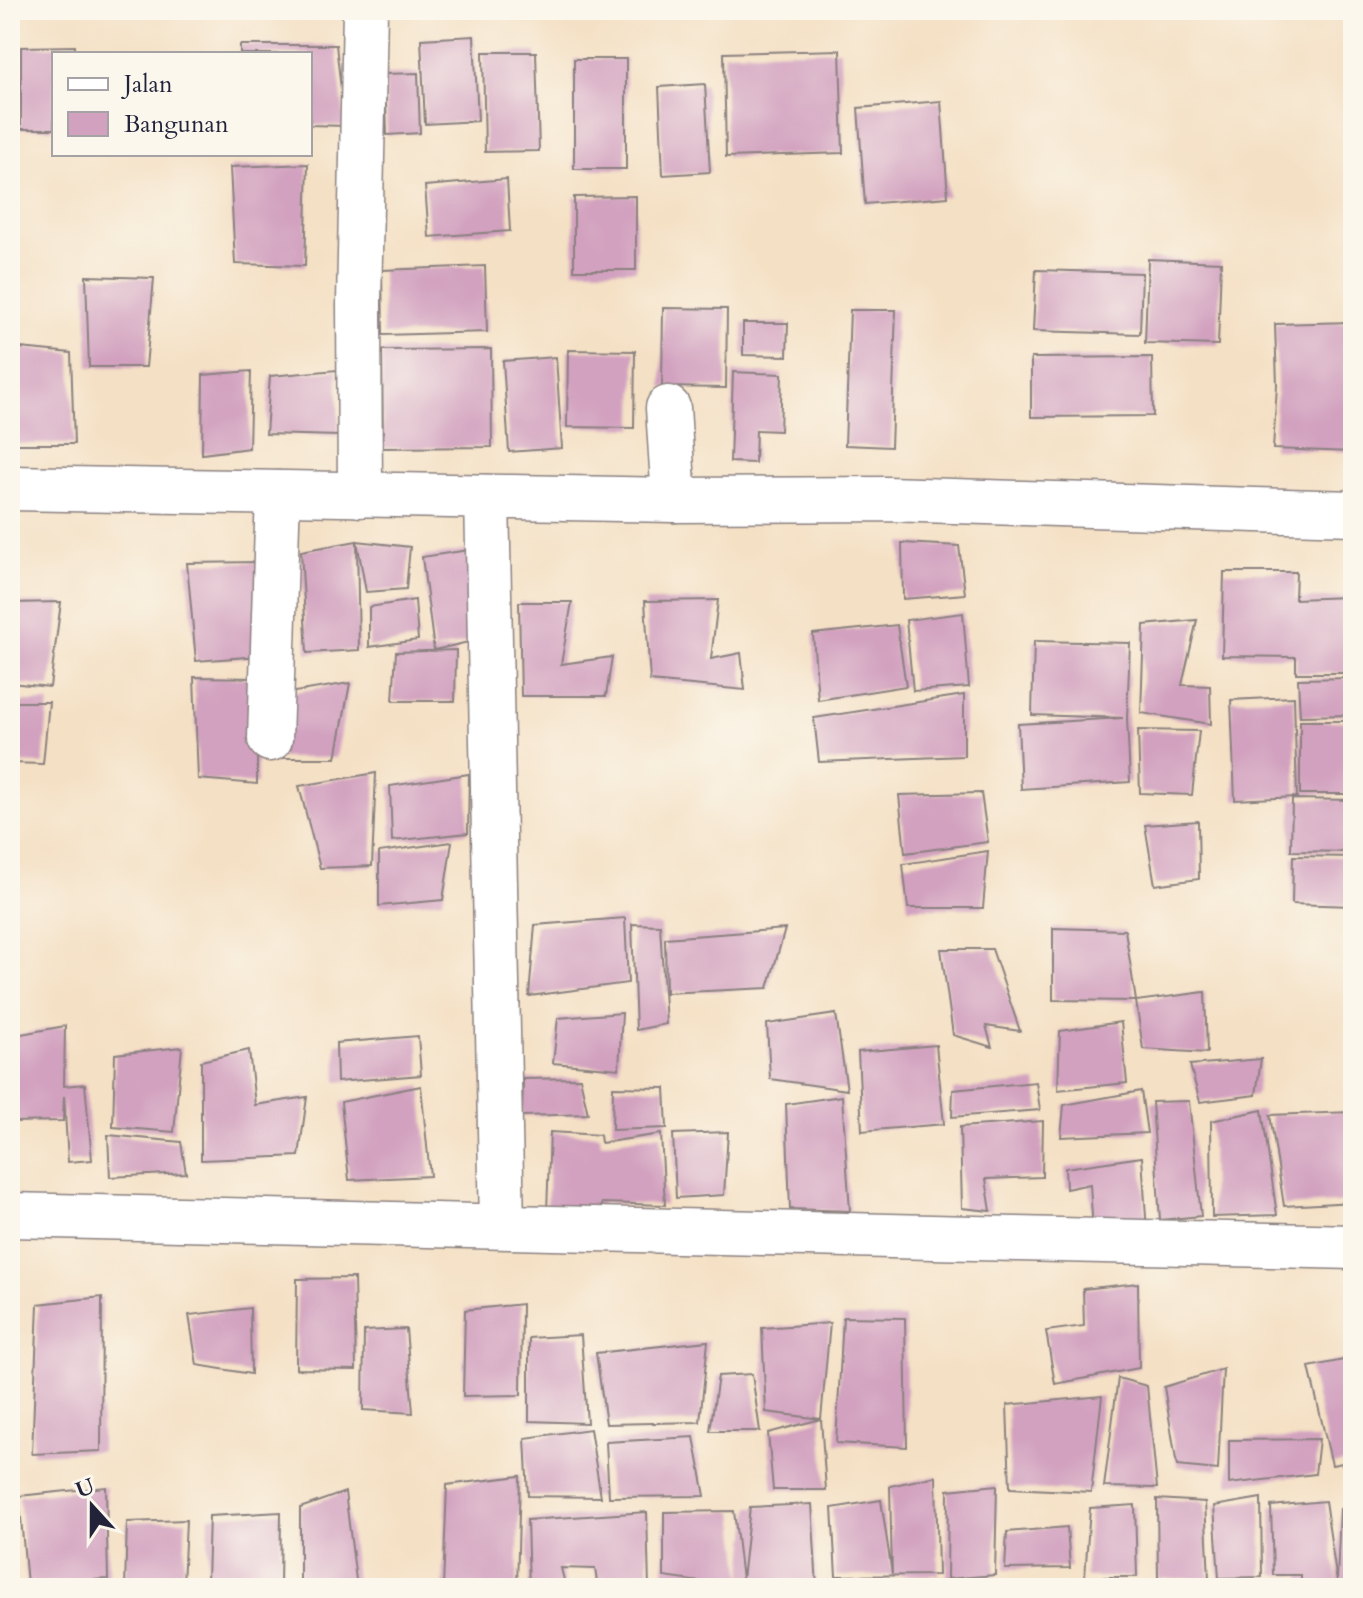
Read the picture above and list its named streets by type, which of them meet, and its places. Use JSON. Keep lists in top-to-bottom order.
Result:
{
  "legend": ["Jalan", "Bangunan"],
  "north": "top"
}
